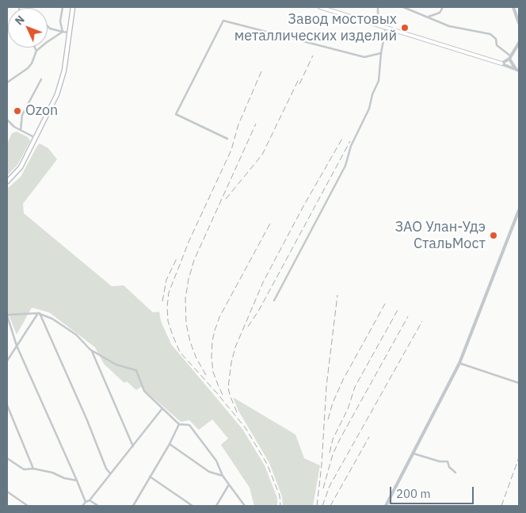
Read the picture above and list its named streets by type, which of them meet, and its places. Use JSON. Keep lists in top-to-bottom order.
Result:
{
  "places": ["Завод мостовых металлических изделий", "Ozon", "ЗАО Улан-Удэ СтальМост"],
  "scale_bar": "200 m",
  "north": "top left"
}
